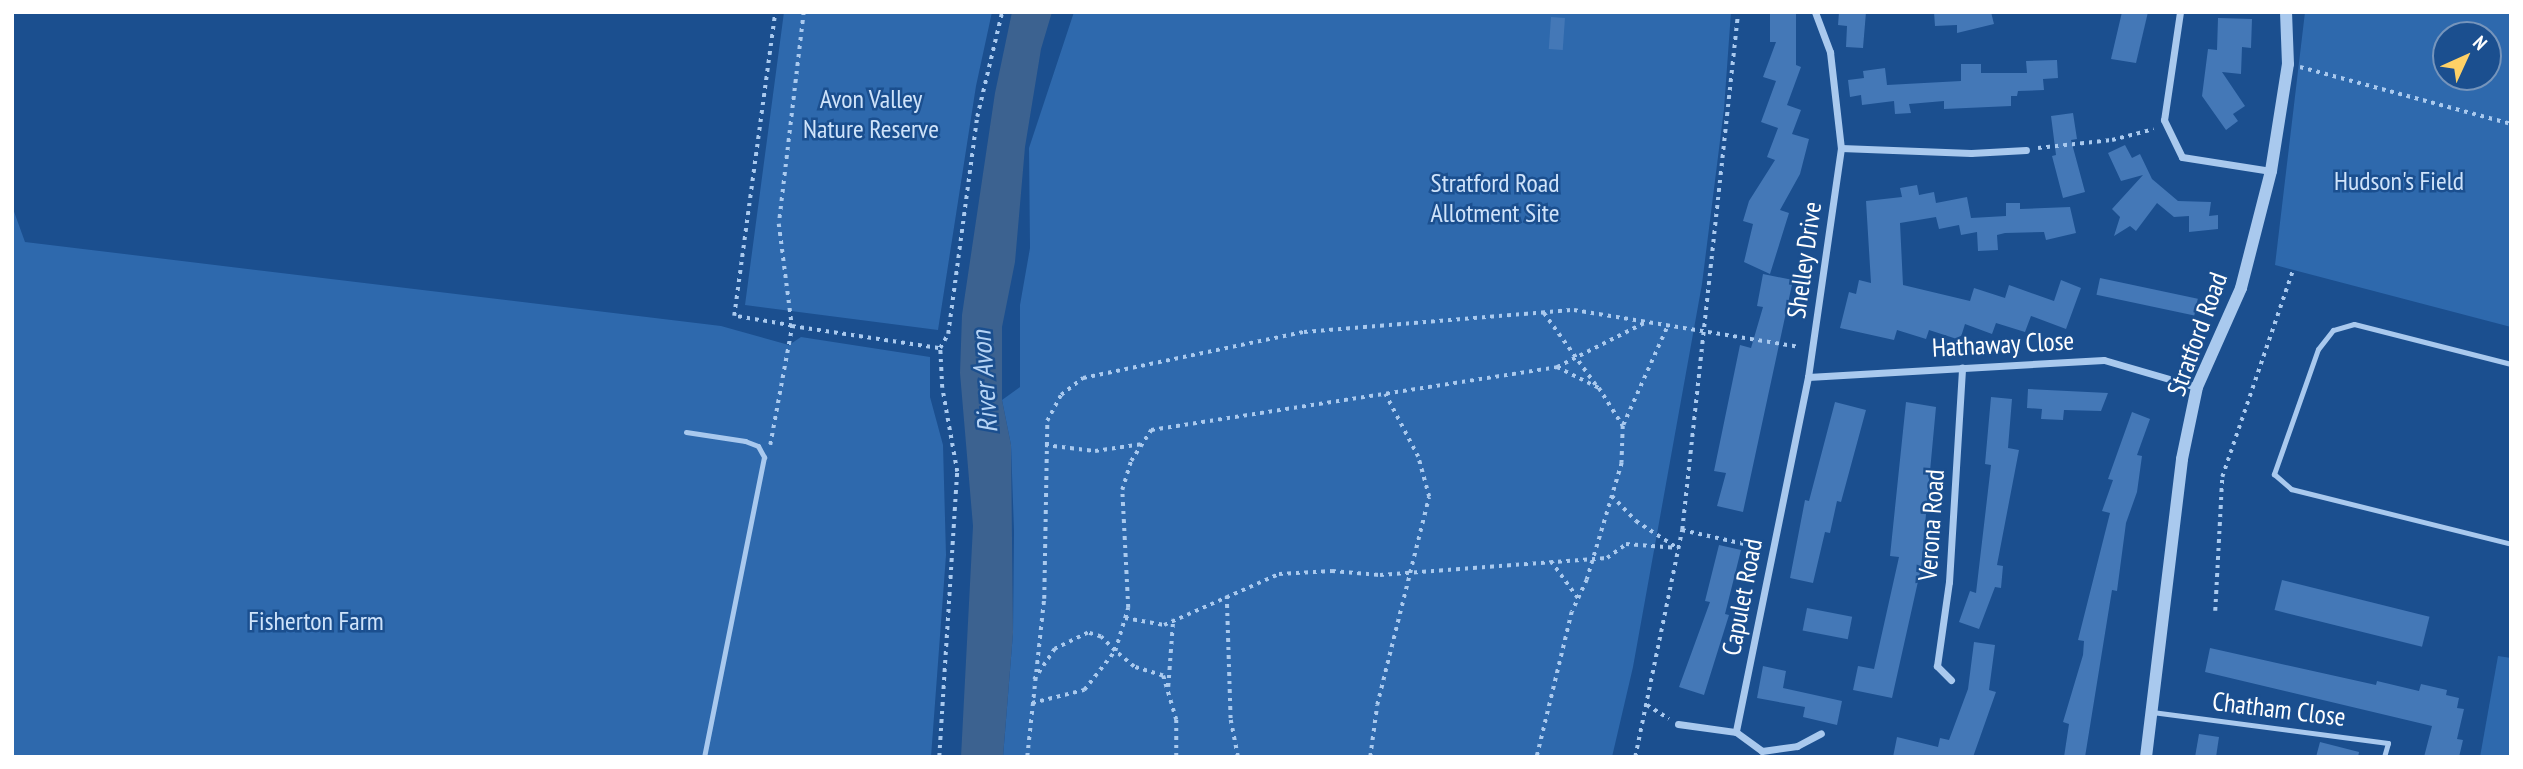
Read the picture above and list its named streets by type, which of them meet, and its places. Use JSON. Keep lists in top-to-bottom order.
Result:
{
  "streets": {
    "street": [
      "Shelley Drive",
      "Stratford Road",
      "Hathaway Close",
      "Verona Road",
      "Capulet Road"
    ],
    "lane": ["Chatham Close"]
  },
  "crossings": [
    ["Shelley Drive", "Hathaway Close"],
    ["Shelley Drive", "Capulet Road"],
    ["Stratford Road", "Hathaway Close"],
    ["Stratford Road", "Chatham Close"],
    ["Hathaway Close", "Verona Road"],
    ["Hathaway Close", "Capulet Road"]
  ],
  "water": ["River Avon"],
  "parks": [
    "Avon Valley Nature Reserve",
    "Hudson's Field",
    "Stratford Road Allotment Site",
    "Fisherton Farm"
  ],
  "north": "top right"
}
